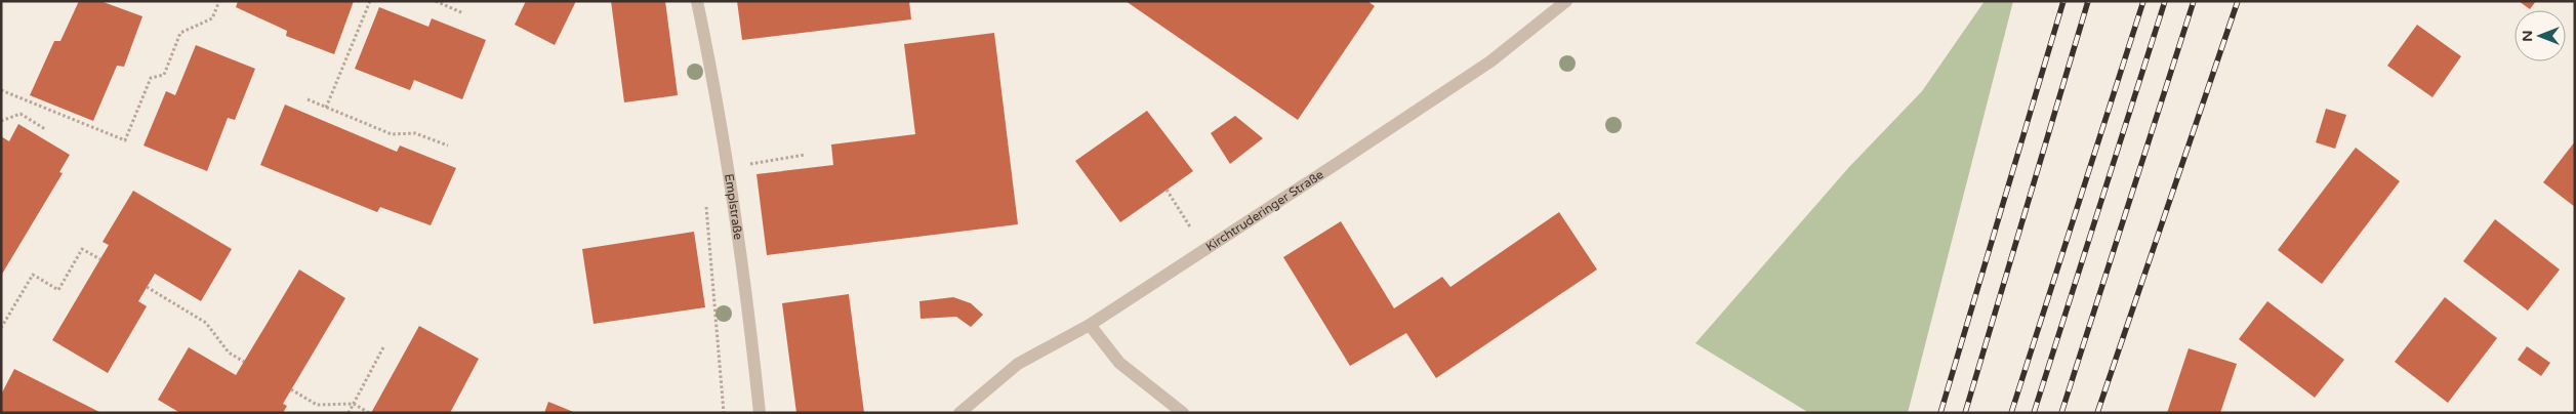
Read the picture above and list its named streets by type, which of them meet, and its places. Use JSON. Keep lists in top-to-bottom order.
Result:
{
  "streets": {
    "street": ["Emplstraße", "Kirchtruderinger Straße"]
  },
  "north": "left"
}
